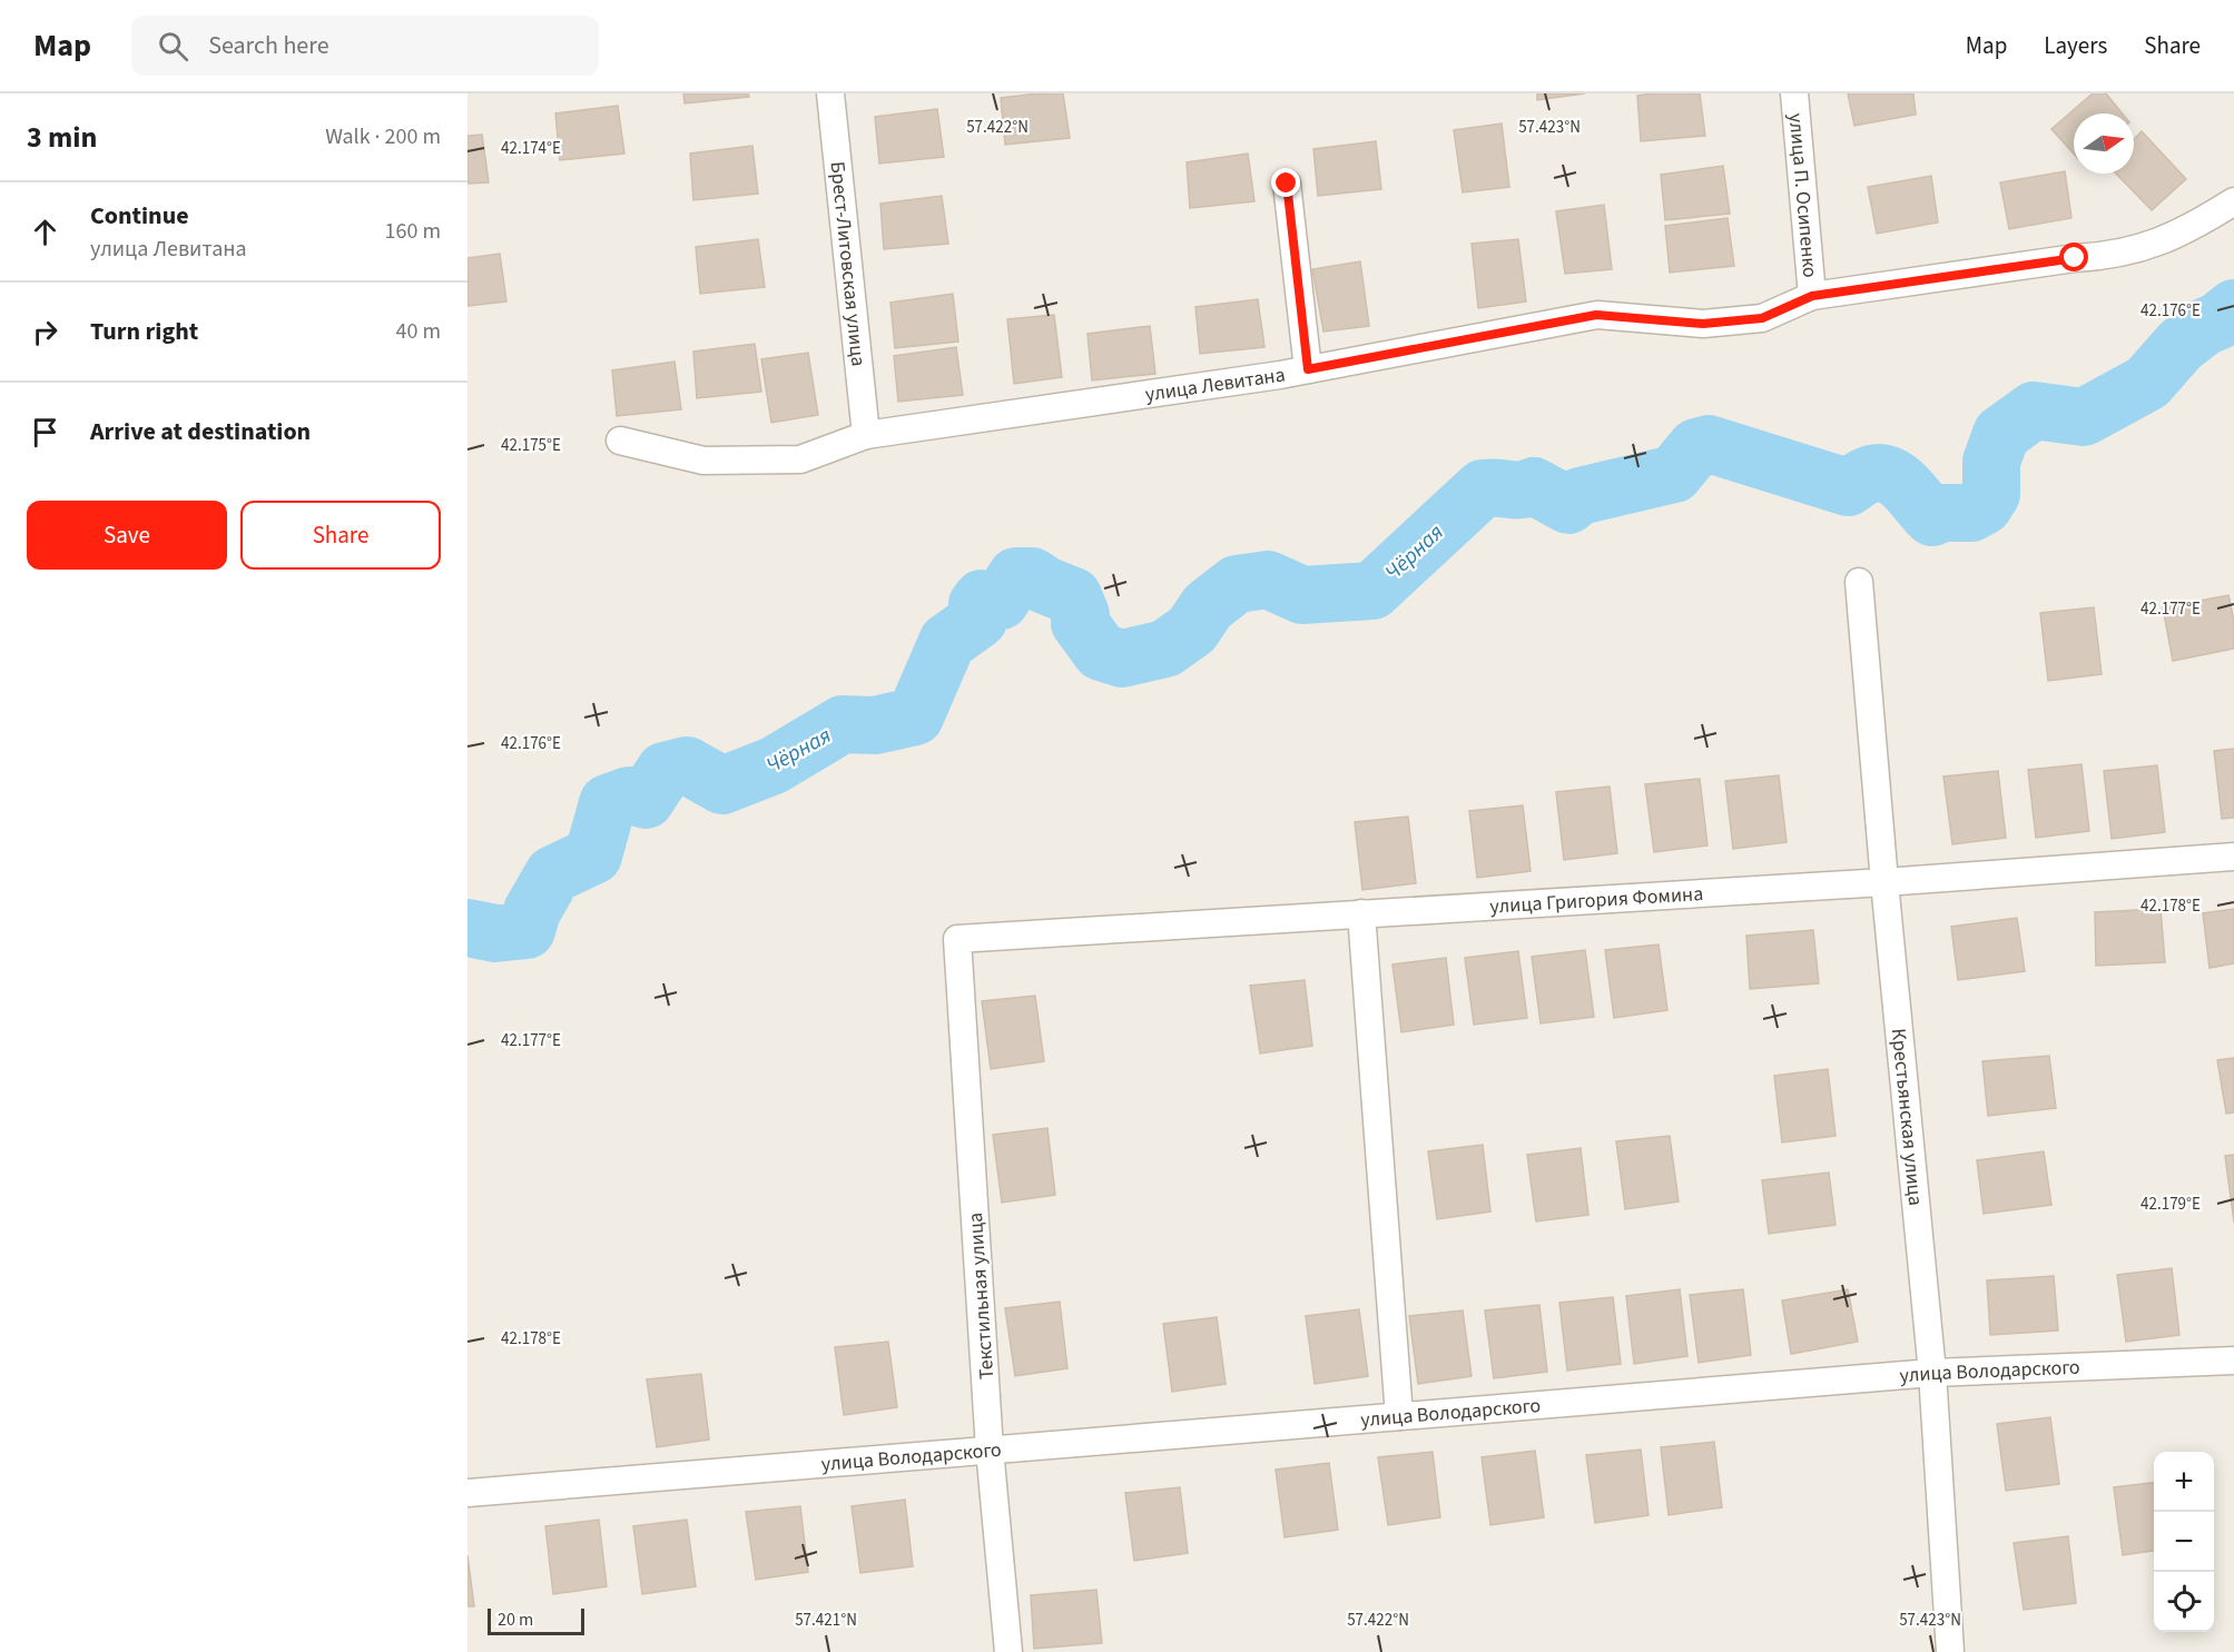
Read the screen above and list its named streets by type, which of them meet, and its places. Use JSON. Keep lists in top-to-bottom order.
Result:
{
  "streets": {
    "street": [
      "улица П. Осипенко",
      "Брест-Литовская улица",
      "улица Левитана",
      "улица Григория Фомина",
      "Крестьянская улица",
      "Текстильная улица",
      "улица Володарского"
    ]
  },
  "crossings": [
    ["улица П. Осипенко", "улица Левитана"],
    ["Брест-Литовская улица", "улица Левитана"],
    ["улица Григория Фомина", "Крестьянская улица"],
    ["улица Григория Фомина", "Текстильная улица"],
    ["Крестьянская улица", "улица Володарского"],
    ["Текстильная улица", "улица Володарского"]
  ],
  "water": ["Чёрная"],
  "scale_bar": "20 m",
  "north": "right",
  "page": {
    "header": "Map",
    "search": "Search here",
    "nav": ["Map", "Layers", "Share"],
    "heading": ["3 min", "Walk · 200 m"],
    "list": [
      ["Continue", "улица Левитана", "160 m"],
      ["Turn right", "40 m"],
      "Arrive at destination"
    ],
    "buttons": ["Save", "Share"],
    "map_buttons": ["+", "−"],
    "scale": "20 m"
  },
  "coordinates": [
    "57.422°N",
    "57.423°N",
    "42.174°E",
    "42.176°E",
    "42.175°E",
    "42.177°E",
    "42.178°E",
    "42.179°E",
    "57.421°N"
  ]
}
